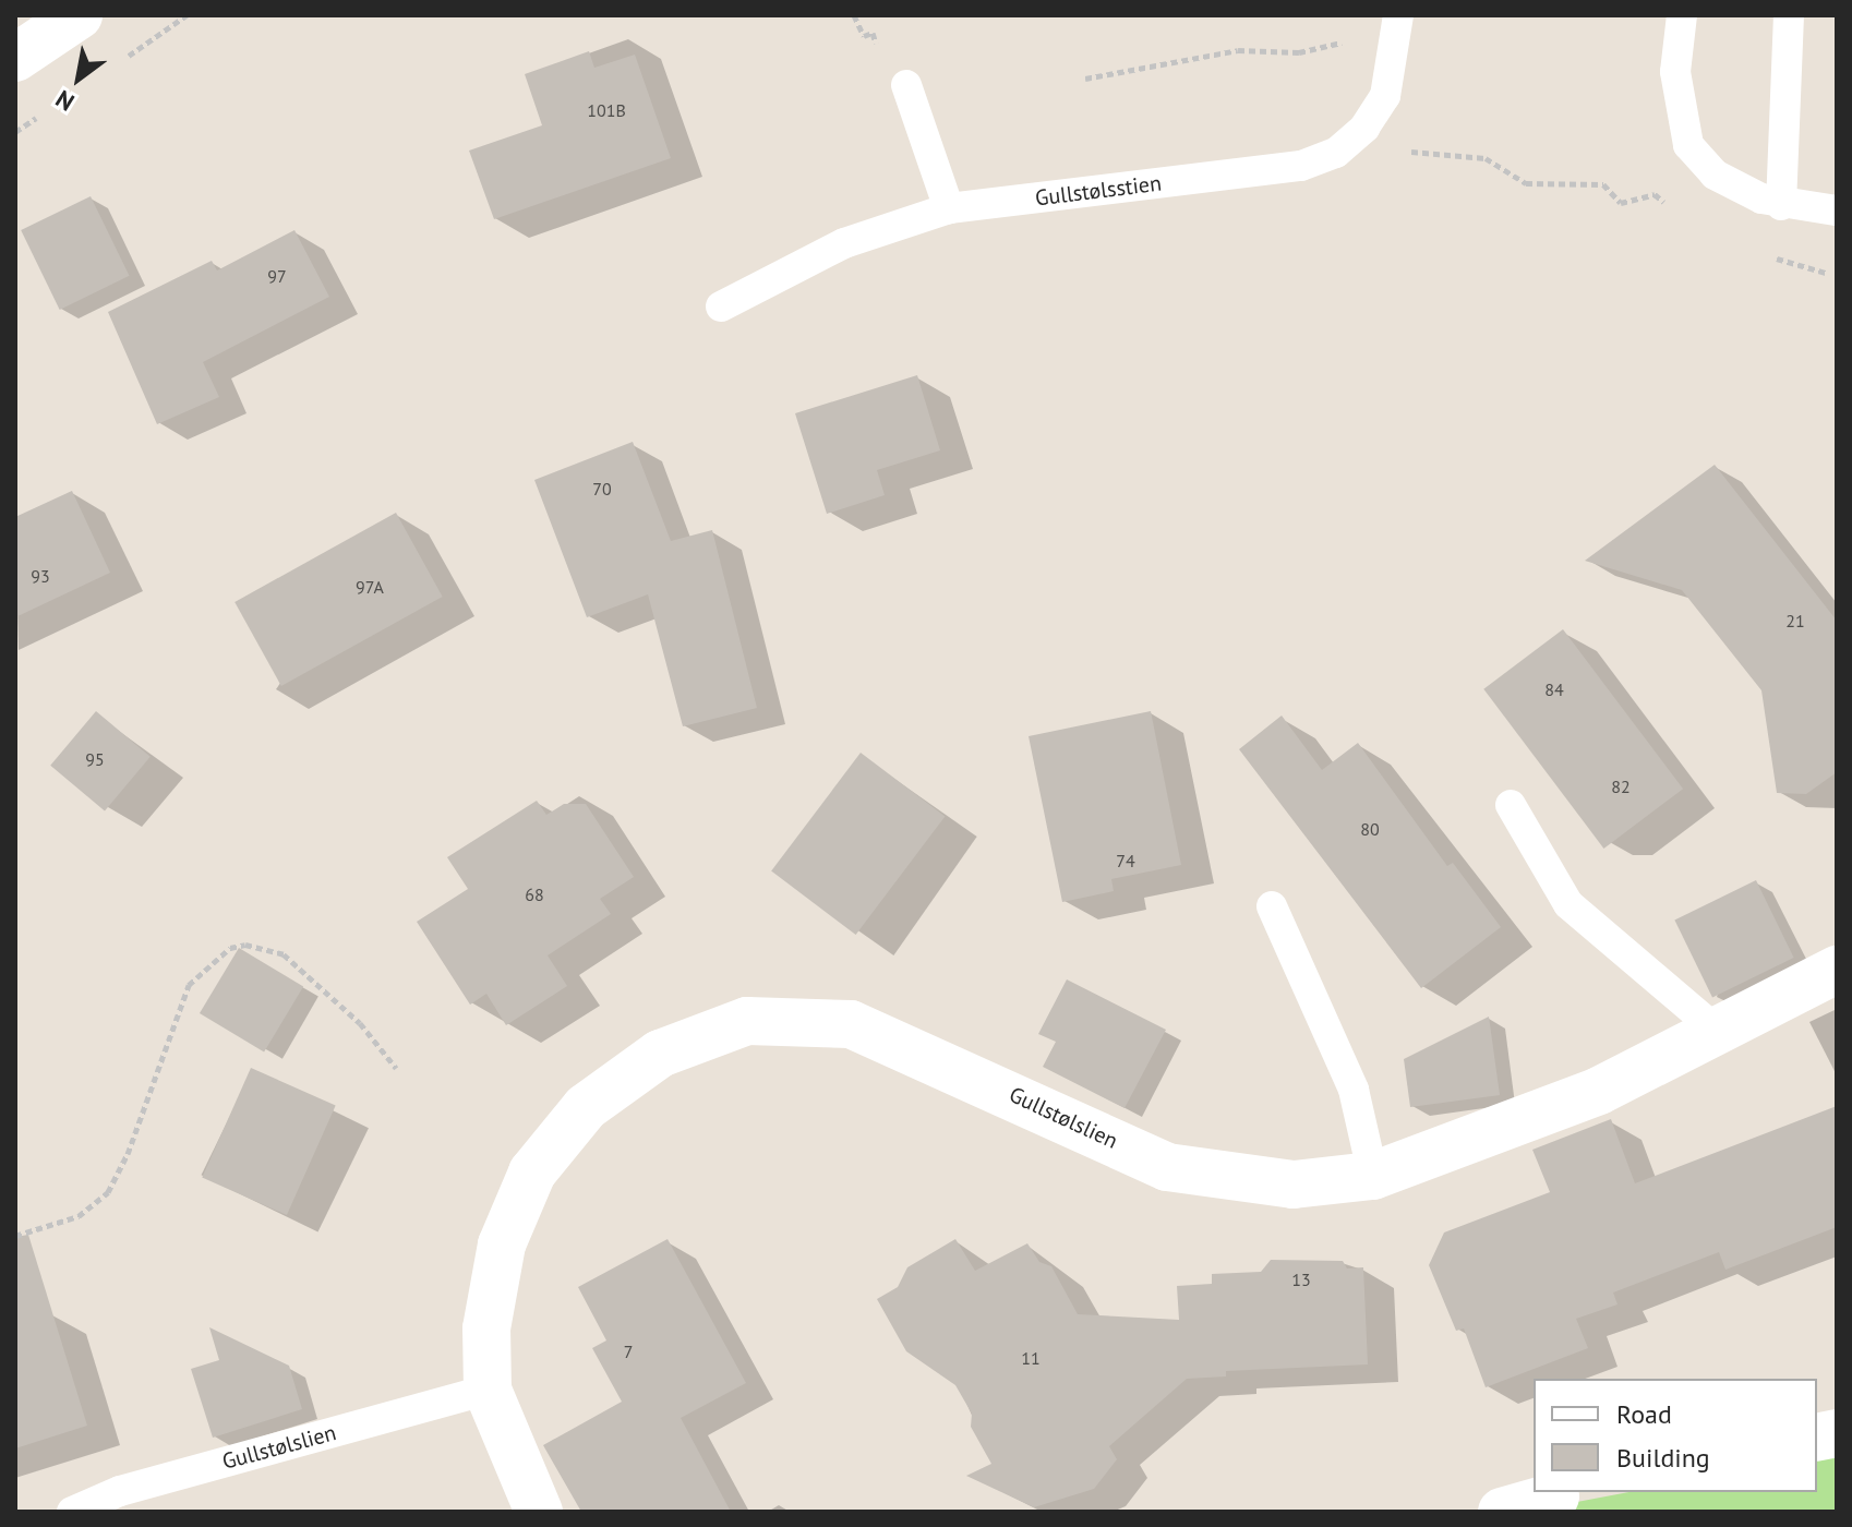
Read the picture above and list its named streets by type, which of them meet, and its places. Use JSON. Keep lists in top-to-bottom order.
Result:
{
  "streets": {
    "street": ["Gullstølslien"],
    "lane": ["Gullstølsstien"]
  },
  "house_numbers": [
    "101B",
    "97",
    "70",
    "93",
    "97A",
    "21",
    "84",
    "95",
    "82",
    "80",
    "74",
    "68",
    "13",
    "7",
    "11"
  ],
  "legend": ["Road", "Building"],
  "north": "bottom left"
}
